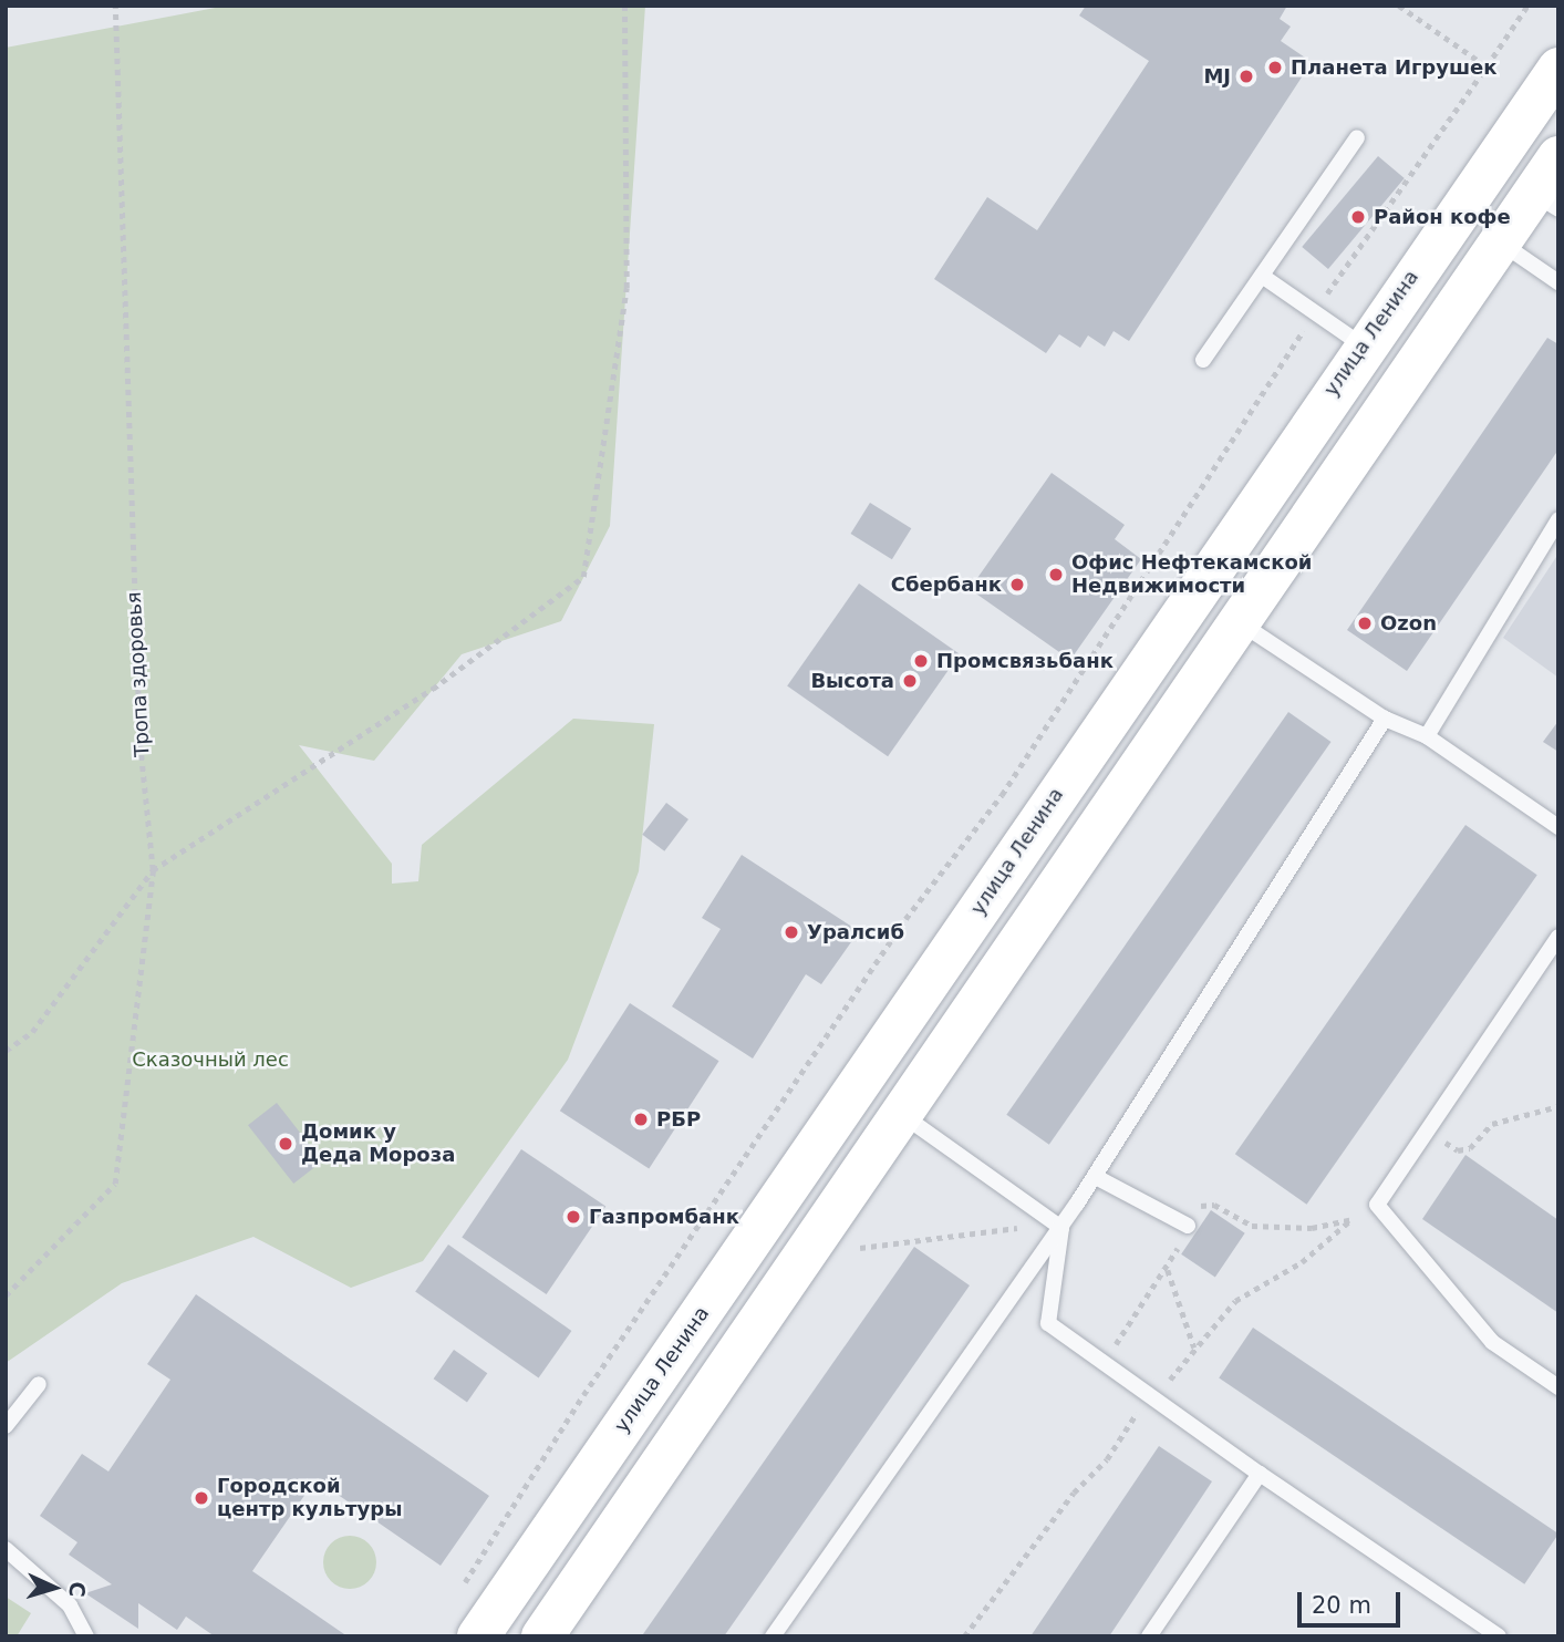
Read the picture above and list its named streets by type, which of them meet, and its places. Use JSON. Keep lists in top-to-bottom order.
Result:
{
  "streets": {
    "main road": ["улица Ленина"],
    "path": ["Тропа здоровья"]
  },
  "parks": ["Сказочный лес"],
  "places": [
    "Планета Игрушек",
    "MJ",
    "Район кофе",
    "Офис Нефтекамской Недвижимости",
    "Сбербанк",
    "Ozon",
    "Промсвязьбанк",
    "Высота",
    "Уралсиб",
    "РБР",
    "Домик у Деда Мороза",
    "Газпромбанк",
    "Городской центр культуры"
  ],
  "scale_bar": "20 m",
  "north": "right"
}
